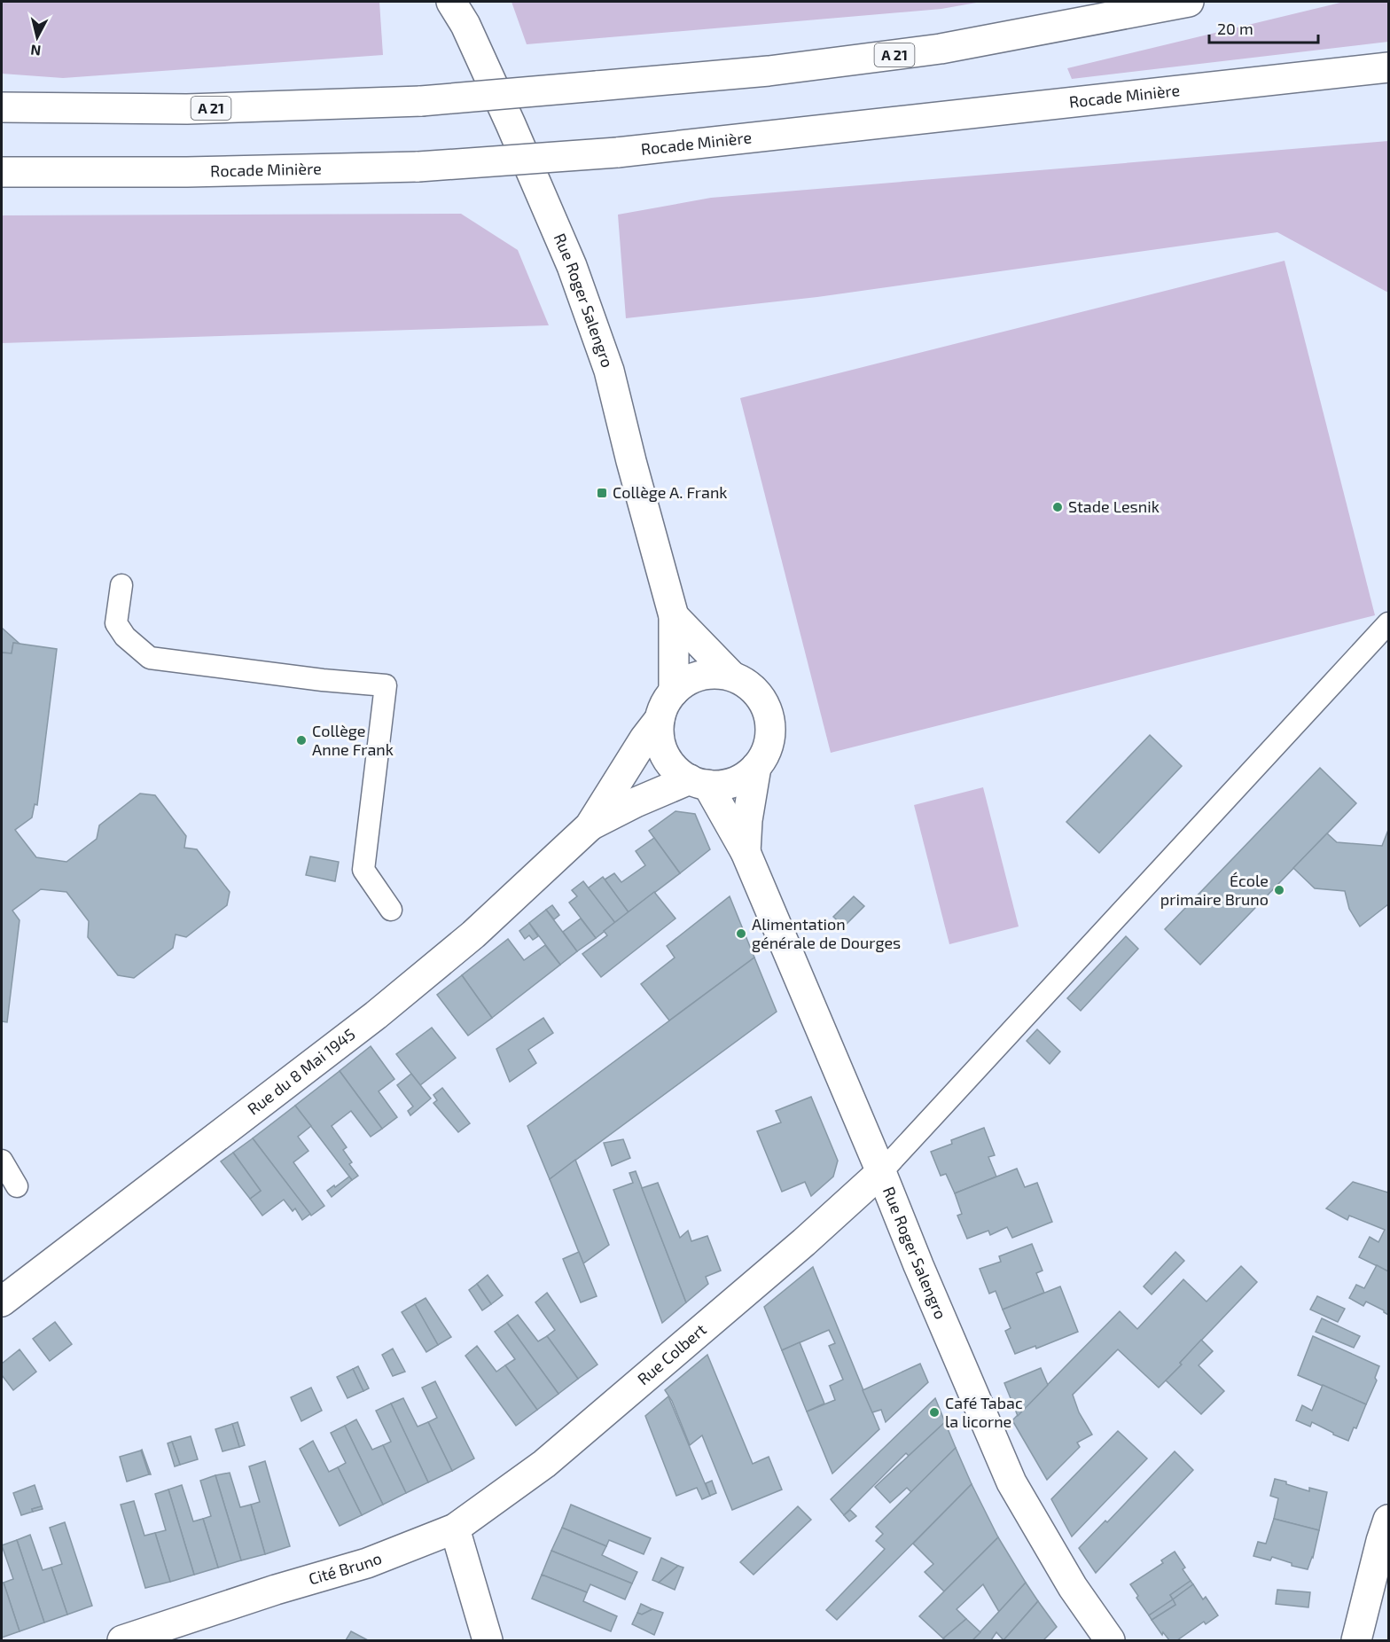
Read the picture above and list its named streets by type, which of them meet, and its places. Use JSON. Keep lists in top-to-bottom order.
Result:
{
  "streets": {
    "main road": [
      "A 21",
      "Rocade Minière",
      "Rue Roger Salengro",
      "Rue du 8 Mai 1945",
      "Rue Colbert",
      "Cité Bruno"
    ]
  },
  "crossings": [
    ["Rue Roger Salengro", "Rue du 8 Mai 1945"],
    ["Rue Roger Salengro", "Rue Colbert"],
    ["Rue Colbert", "Cité Bruno"]
  ],
  "places": {
    "transit": ["Collège A. Frank"],
    "other": [
      "Stade Lesnik",
      "Collège Anne Frank",
      "École primaire Bruno",
      "Alimentation générale de Dourges",
      "Café Tabac la licorne"
    ]
  },
  "scale_bar": "20 m",
  "north": "bottom"
}
